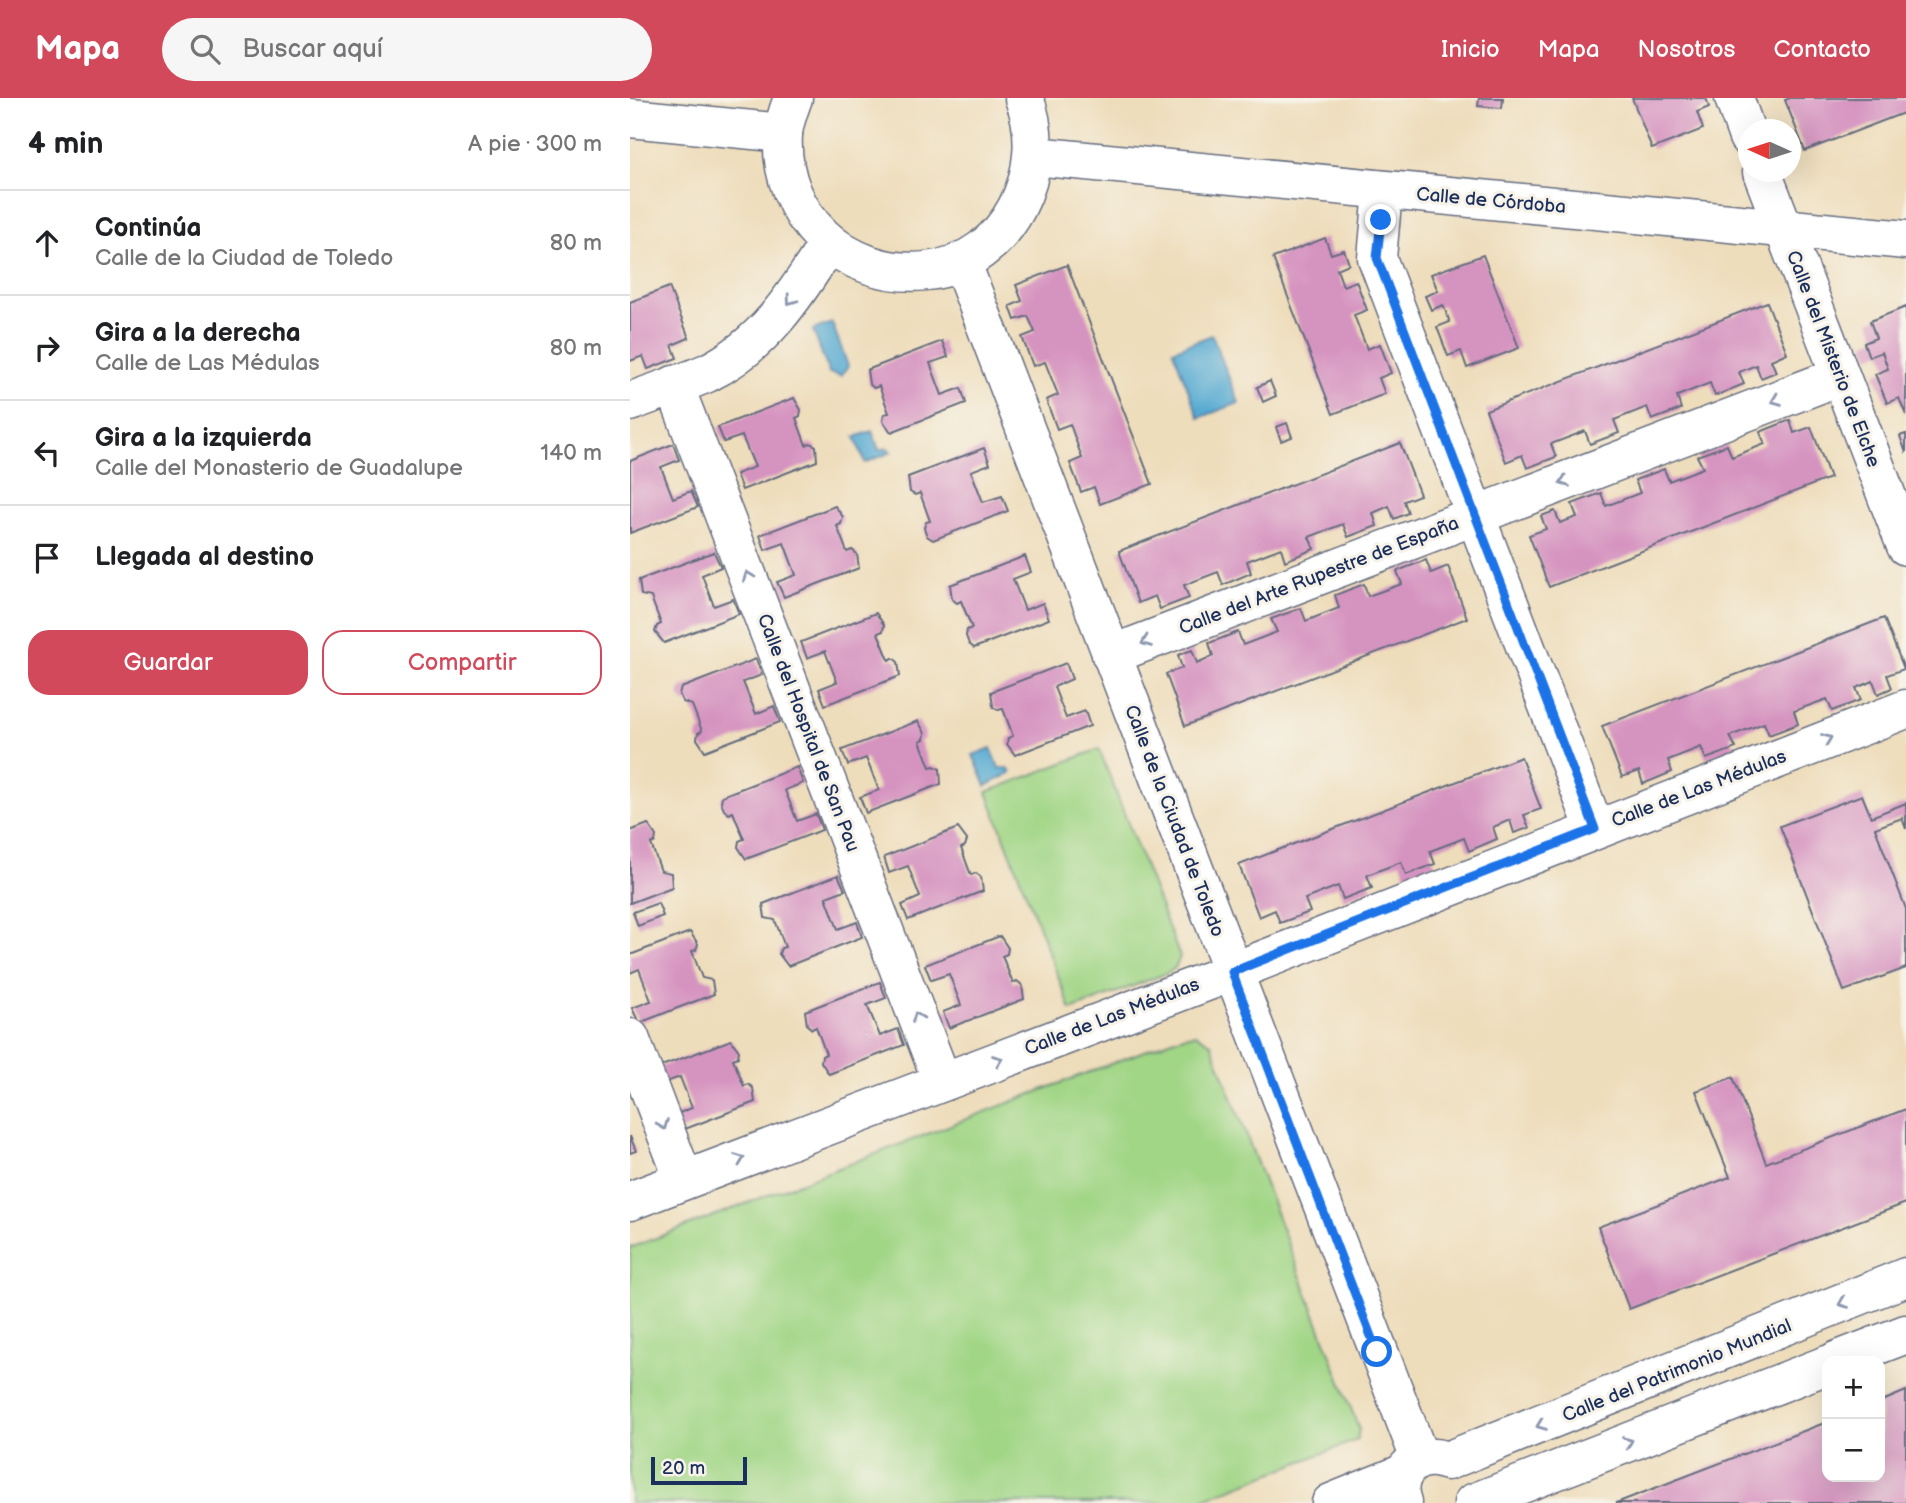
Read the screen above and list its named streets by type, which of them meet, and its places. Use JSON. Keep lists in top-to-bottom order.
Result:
{
  "streets": {
    "street": [
      "Calle de Córdoba",
      "Calle del Misterio de Elche",
      "Calle del Arte Rupestre de España",
      "Calle del Hospital de San Pau",
      "Calle de Las Médulas",
      "Calle de la Ciudad de Toledo",
      "Calle del Patrimonio Mundial"
    ]
  },
  "crossings": [
    ["Calle de Córdoba", "Calle del Misterio de Elche"],
    ["Calle del Misterio de Elche", "Calle del Arte Rupestre de España"],
    ["Calle del Arte Rupestre de España", "Calle de la Ciudad de Toledo"],
    ["Calle del Hospital de San Pau", "Calle de Las Médulas"],
    ["Calle de Las Médulas", "Calle de la Ciudad de Toledo"],
    ["Calle de la Ciudad de Toledo", "Calle del Patrimonio Mundial"]
  ],
  "one_way": ["Calle del Arte Rupestre de España", "Calle del Hospital de San Pau", "Calle de Las Médulas"],
  "scale_bar": "20 m",
  "north": "left",
  "page": {
    "header": "Mapa",
    "search": "Buscar aquí",
    "nav": [
      "Inicio",
      "Mapa",
      "Nosotros",
      "Contacto"
    ],
    "heading": ["4 min", "A pie · 300 m"],
    "list": [
      ["Continúa", "Calle de la Ciudad de Toledo", "80 m"],
      ["Gira a la derecha", "Calle de Las Médulas", "80 m"],
      ["Gira a la izquierda", "Calle del Monasterio de Guadalupe", "140 m"],
      "Llegada al destino"
    ],
    "buttons": ["Guardar", "Compartir"],
    "map_buttons": ["+", "−"],
    "scale": "20 m"
  }
}
